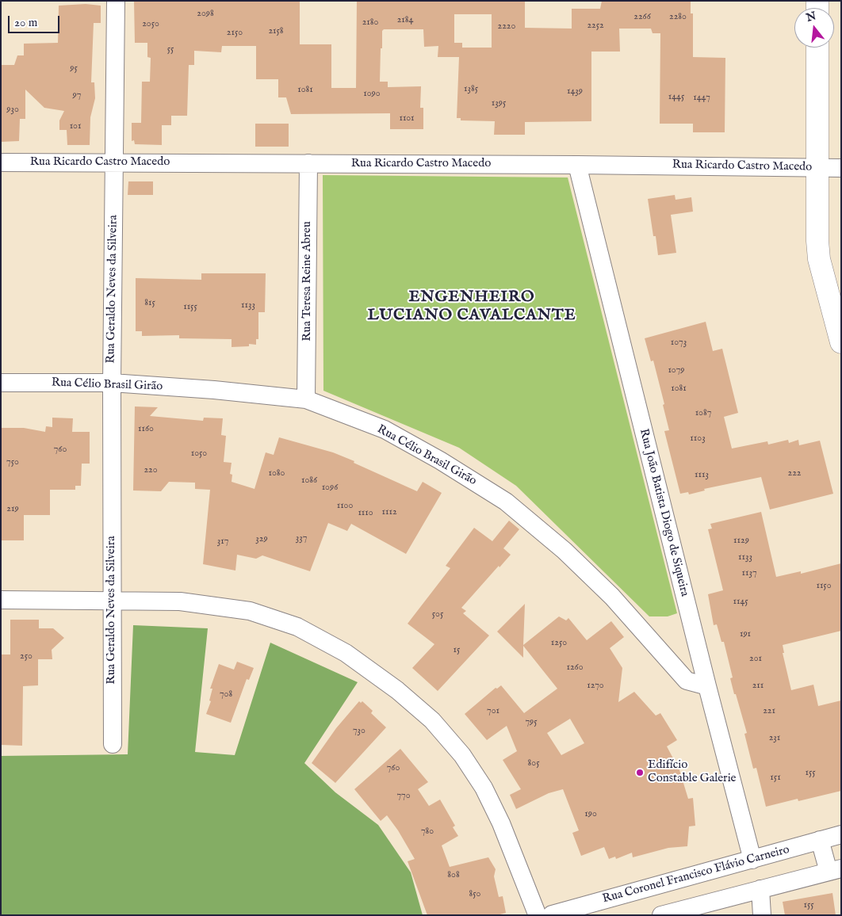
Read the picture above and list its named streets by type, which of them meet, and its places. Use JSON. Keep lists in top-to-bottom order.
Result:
{
  "streets": {
    "street": [
      "Rua Ricardo Castro Macedo",
      "Rua Teresa Reine Abreu",
      "Rua Geraldo Neves da Silveira",
      "Rua Célio Brasil Girão",
      "Rua João Batista Diogo de Siqueira",
      "Rua Coronel Francisco Flávio Carneiro"
    ]
  },
  "crossings": [
    ["Rua Ricardo Castro Macedo", "Rua Teresa Reine Abreu"],
    ["Rua Ricardo Castro Macedo", "Rua Geraldo Neves da Silveira"],
    ["Rua Ricardo Castro Macedo", "Rua João Batista Diogo de Siqueira"],
    ["Rua Teresa Reine Abreu", "Rua Célio Brasil Girão"],
    ["Rua Geraldo Neves da Silveira", "Rua Célio Brasil Girão"],
    ["Rua Célio Brasil Girão", "Rua João Batista Diogo de Siqueira"],
    ["Rua João Batista Diogo de Siqueira", "Rua Coronel Francisco Flávio Carneiro"]
  ],
  "districts": ["ENGENHEIRO LUCIANO CAVALCANTE"],
  "places": ["Edifício Constable Galerie"],
  "house_numbers": [
    "2098",
    "2266",
    "2280",
    "2184",
    "2180",
    "2050",
    "2252",
    "2220",
    "2158",
    "2150",
    "55",
    "95",
    "1385",
    "1081",
    "1439",
    "1090",
    "97",
    "1445",
    "1447",
    "1395",
    "930",
    "1101",
    "101",
    "815",
    "1133",
    "1155",
    "1073",
    "1079",
    "1081",
    "1087",
    "1160",
    "1103",
    "760",
    "1050",
    "750",
    "220",
    "1080",
    "222",
    "1113",
    "1086",
    "1096",
    "1100",
    "219",
    "1112",
    "1110",
    "337",
    "329",
    "1129",
    "317",
    "1133",
    "1137",
    "1150",
    "1145",
    "505",
    "191",
    "1250",
    "15",
    "250",
    "201",
    "1260",
    "1270",
    "211",
    "708",
    "701",
    "221",
    "795",
    "730",
    "231",
    "805",
    "760",
    "155",
    "151",
    "770",
    "190",
    "780",
    "808",
    "850",
    "155"
  ],
  "scale_bar": "20 m",
  "north": "top"
}
